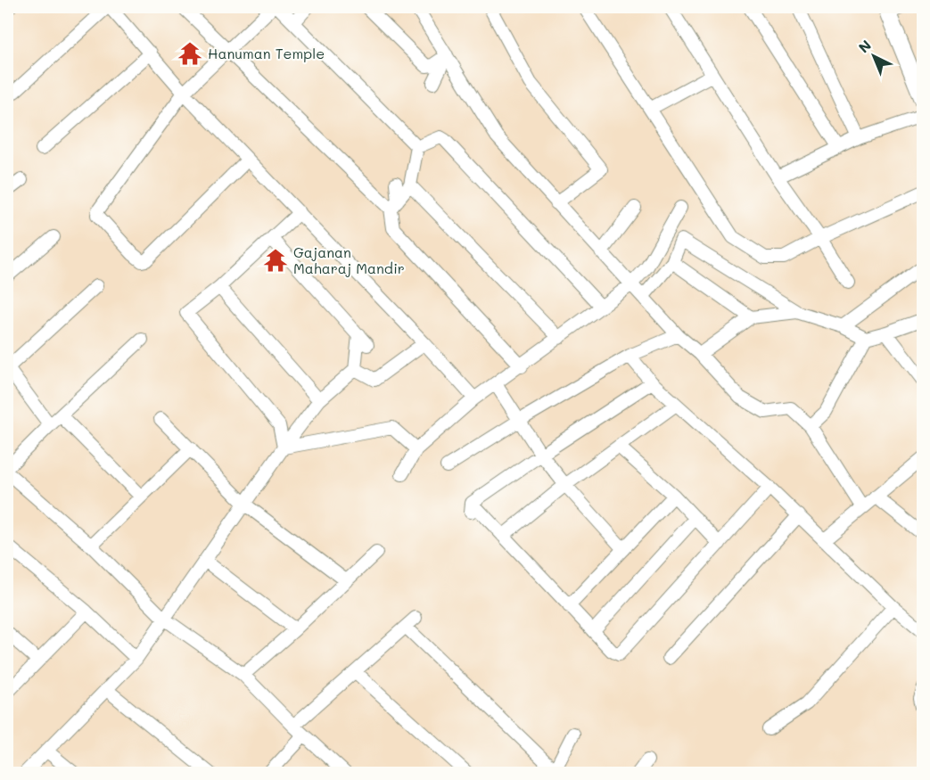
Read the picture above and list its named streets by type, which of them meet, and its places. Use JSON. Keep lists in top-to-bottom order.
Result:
{
  "places": {
    "temple": ["Hanuman Temple", "Gajanan Maharaj Mandir"]
  },
  "north": "top left"
}
